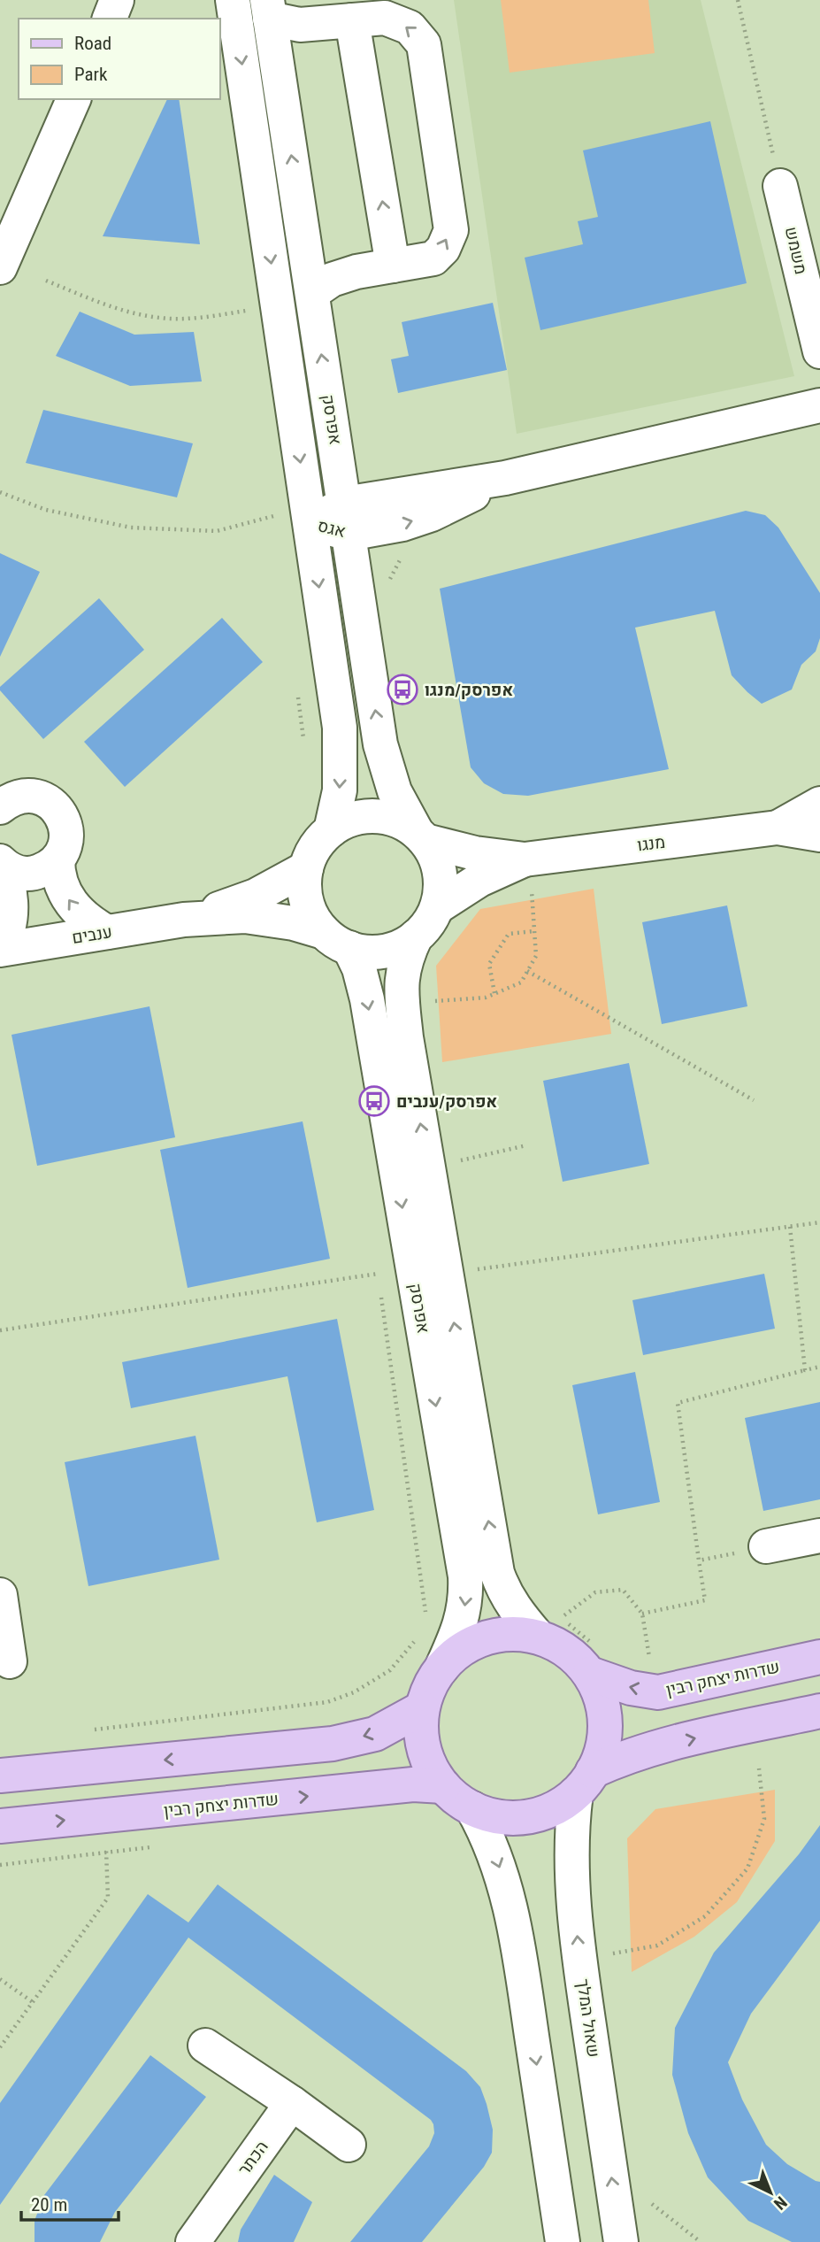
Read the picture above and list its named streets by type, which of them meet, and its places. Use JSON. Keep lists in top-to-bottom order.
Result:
{
  "streets": {
    "main road": ["שדרות יצחק רבין"],
    "street": [
      "משמש",
      "אפרסק",
      "אגס",
      "מנגו",
      "ענבים",
      "שאול המלך",
      "הכתר"
    ]
  },
  "crossings": [
    ["אפרסק", "אגס"],
    ["אפרסק", "מנגו"],
    ["אפרסק", "ענבים"],
    ["אפרסק", "שדרות יצחק רבין"],
    ["אפרסק", "שאול המלך"],
    ["מנגו", "ענבים"],
    ["שדרות יצחק רבין", "שאול המלך"]
  ],
  "places": {
    "bus stop": ["אפרסק/מנגו", "אפרסק/ענבים"]
  },
  "legend": ["Road", "Park"],
  "scale_bar": "20 m",
  "north": "bottom right"
}
